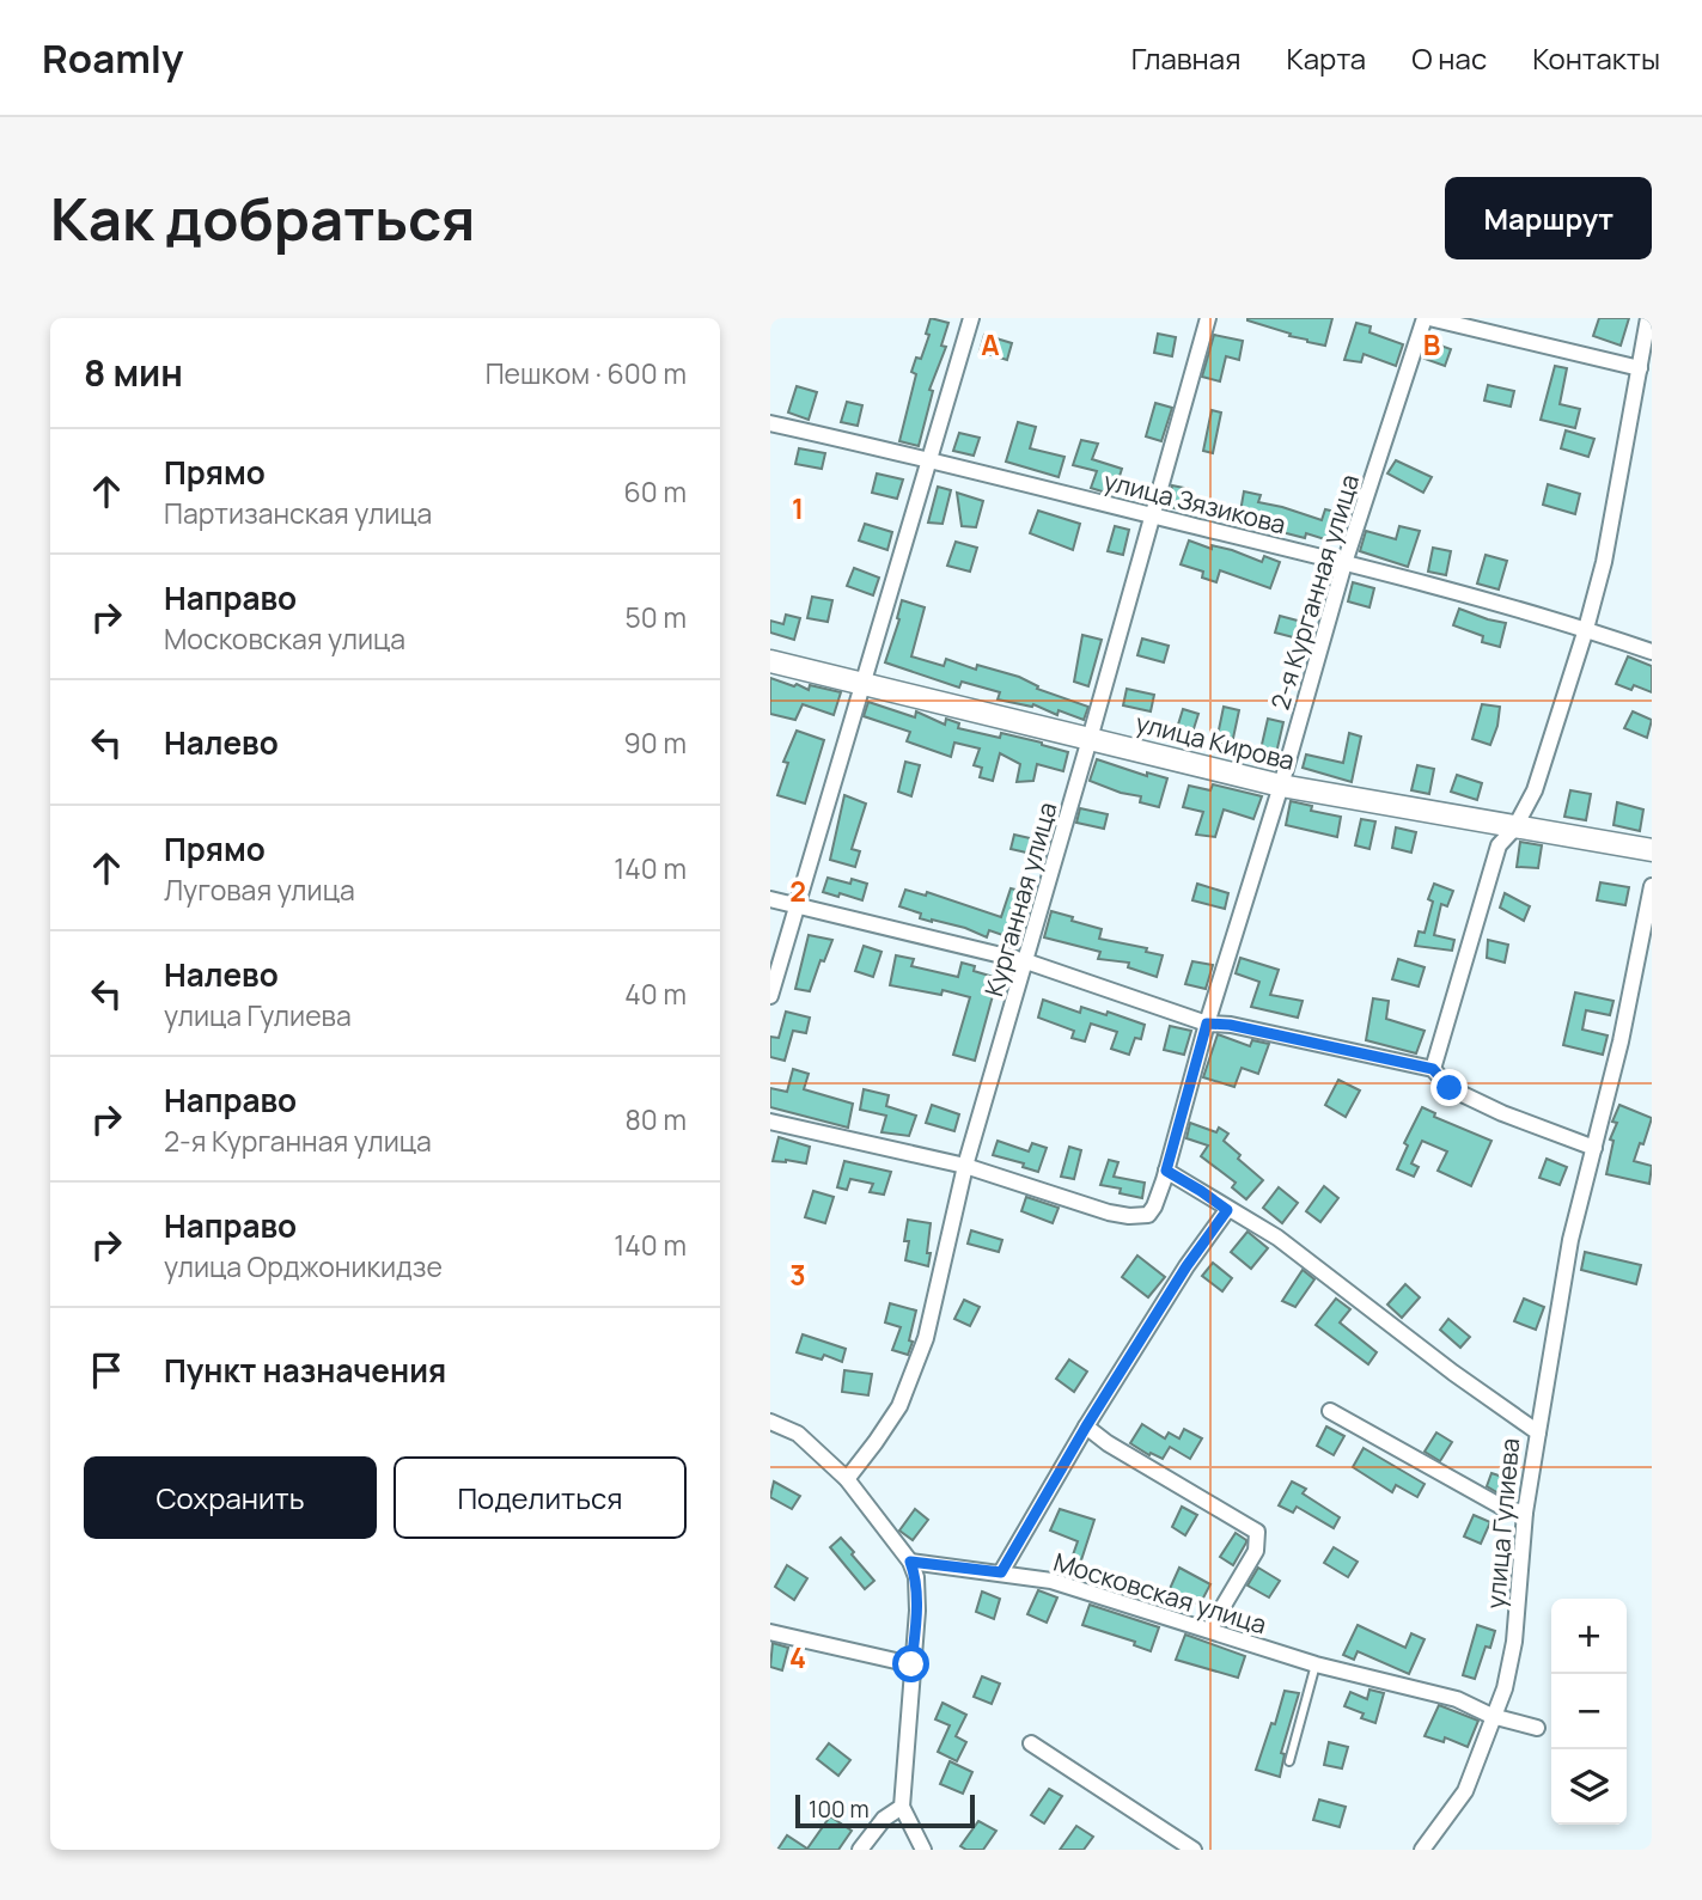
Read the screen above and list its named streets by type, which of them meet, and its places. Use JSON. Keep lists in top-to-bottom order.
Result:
{
  "streets": {
    "street": [
      "улица Зязикова",
      "2-я Курганная улица",
      "улица Кирова",
      "Курганная улица",
      "улица Гулиева",
      "Московская улица"
    ]
  },
  "crossings": [
    ["улица Зязикова", "2-я Курганная улица"],
    ["улица Зязикова", "Курганная улица"],
    ["2-я Курганная улица", "улица Кирова"],
    ["2-я Курганная улица", "Курганная улица"],
    ["2-я Курганная улица", "улица Гулиева"],
    ["улица Кирова", "Курганная улица"],
    ["улица Гулиева", "Московская улица"]
  ],
  "scale_bar": "100 m",
  "page": {
    "header": "Roamly",
    "nav": [
      "Главная",
      "Карта",
      "О нас",
      "Контакты"
    ],
    "buttons": [
      "Маршрут",
      ["Сохранить", "Поделиться"]
    ],
    "title": "Как добраться",
    "heading": ["8 мин", "Пешком · 600 m"],
    "list": [
      ["Прямо", "Партизанская улица", "60 m"],
      ["Направо", "Московская улица", "50 m"],
      ["Налево", "90 m"],
      ["Прямо", "Луговая улица", "140 m"],
      ["Налево", "улица Гулиева", "40 m"],
      ["Направо", "2-я Курганная улица", "80 m"],
      ["Направо", "улица Орджоникидзе", "140 m"],
      "Пункт назначения"
    ],
    "map_buttons": ["+", "−"],
    "scale": "100 m"
  },
  "grid": {
    "columns": ["A", "B"],
    "rows": [
      "1",
      "2",
      "3",
      "4"
    ]
  }
}
